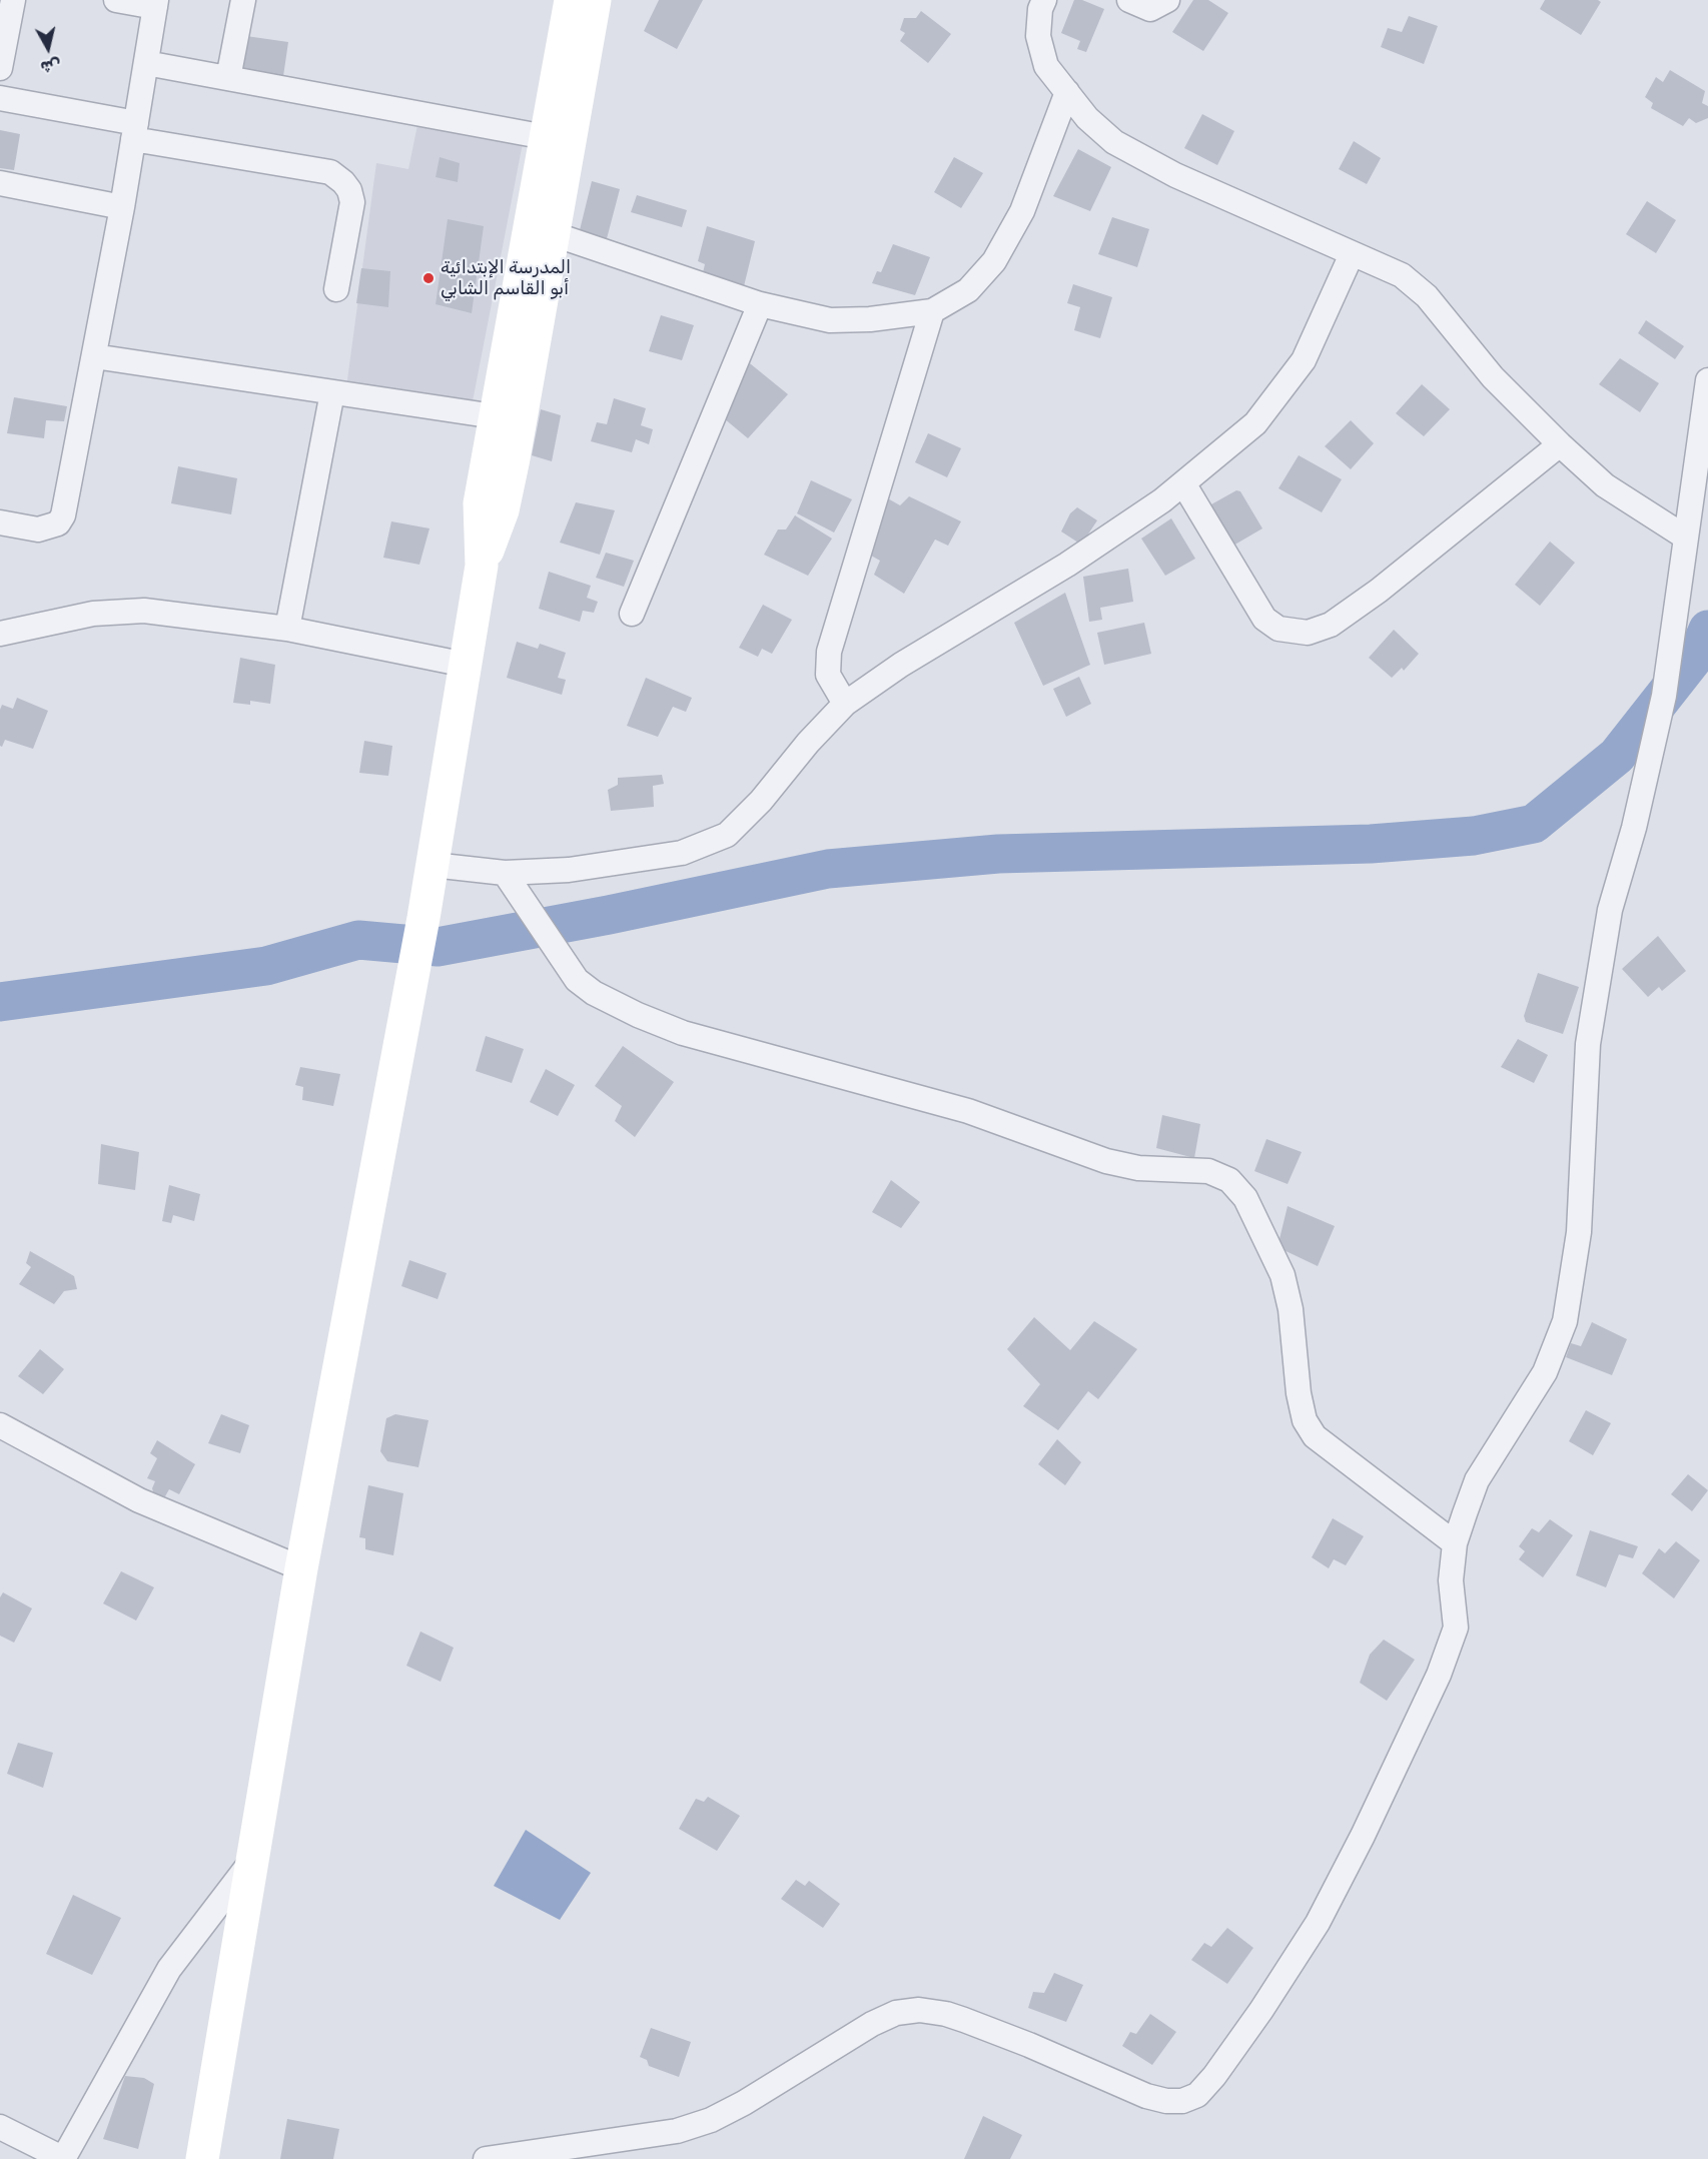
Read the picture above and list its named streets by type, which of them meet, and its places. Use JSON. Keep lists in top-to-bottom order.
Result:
{
  "places": ["المدرسة الإبتدائية أبو القاسم الشابي"],
  "north": "bottom"
}
